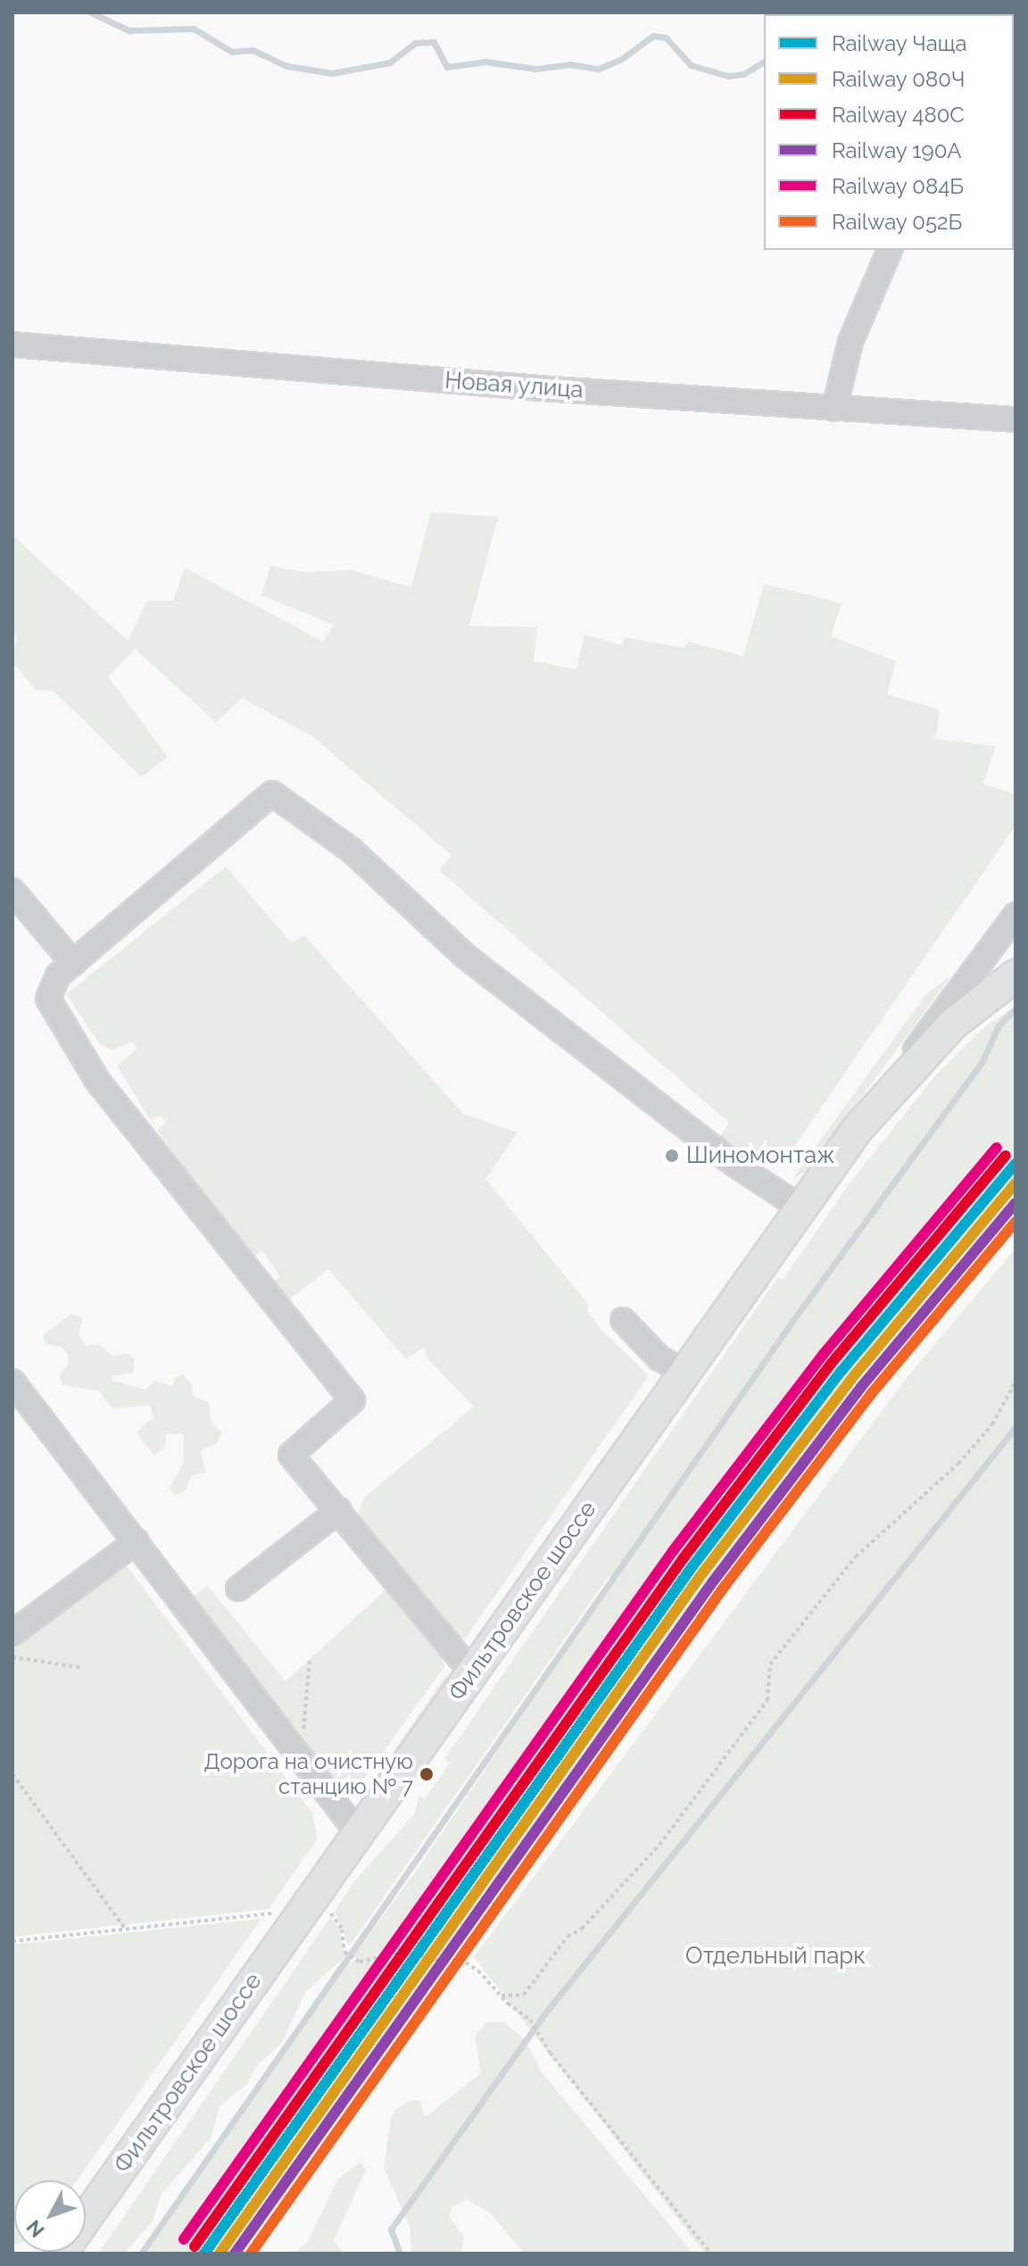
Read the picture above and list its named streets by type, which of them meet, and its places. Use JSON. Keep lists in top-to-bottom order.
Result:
{
  "streets": {
    "main road": ["Фильтровское шоссе"],
    "street": ["Новая улица"]
  },
  "parks": ["Отдельный парк"],
  "places": ["Шиномонтаж", "Дорога на очистную станцию № 7"],
  "lines": [
    "rail line 084Б",
    "rail line 480С",
    "rail line Чаща",
    "rail line 080Ч",
    "rail line 190А",
    "rail line 052Б"
  ],
  "legend": [
    "Railway Чаща",
    "Railway 080Ч",
    "Railway 480С",
    "Railway 190А",
    "Railway 084Б",
    "Railway 052Б"
  ],
  "north": "bottom left"
}
